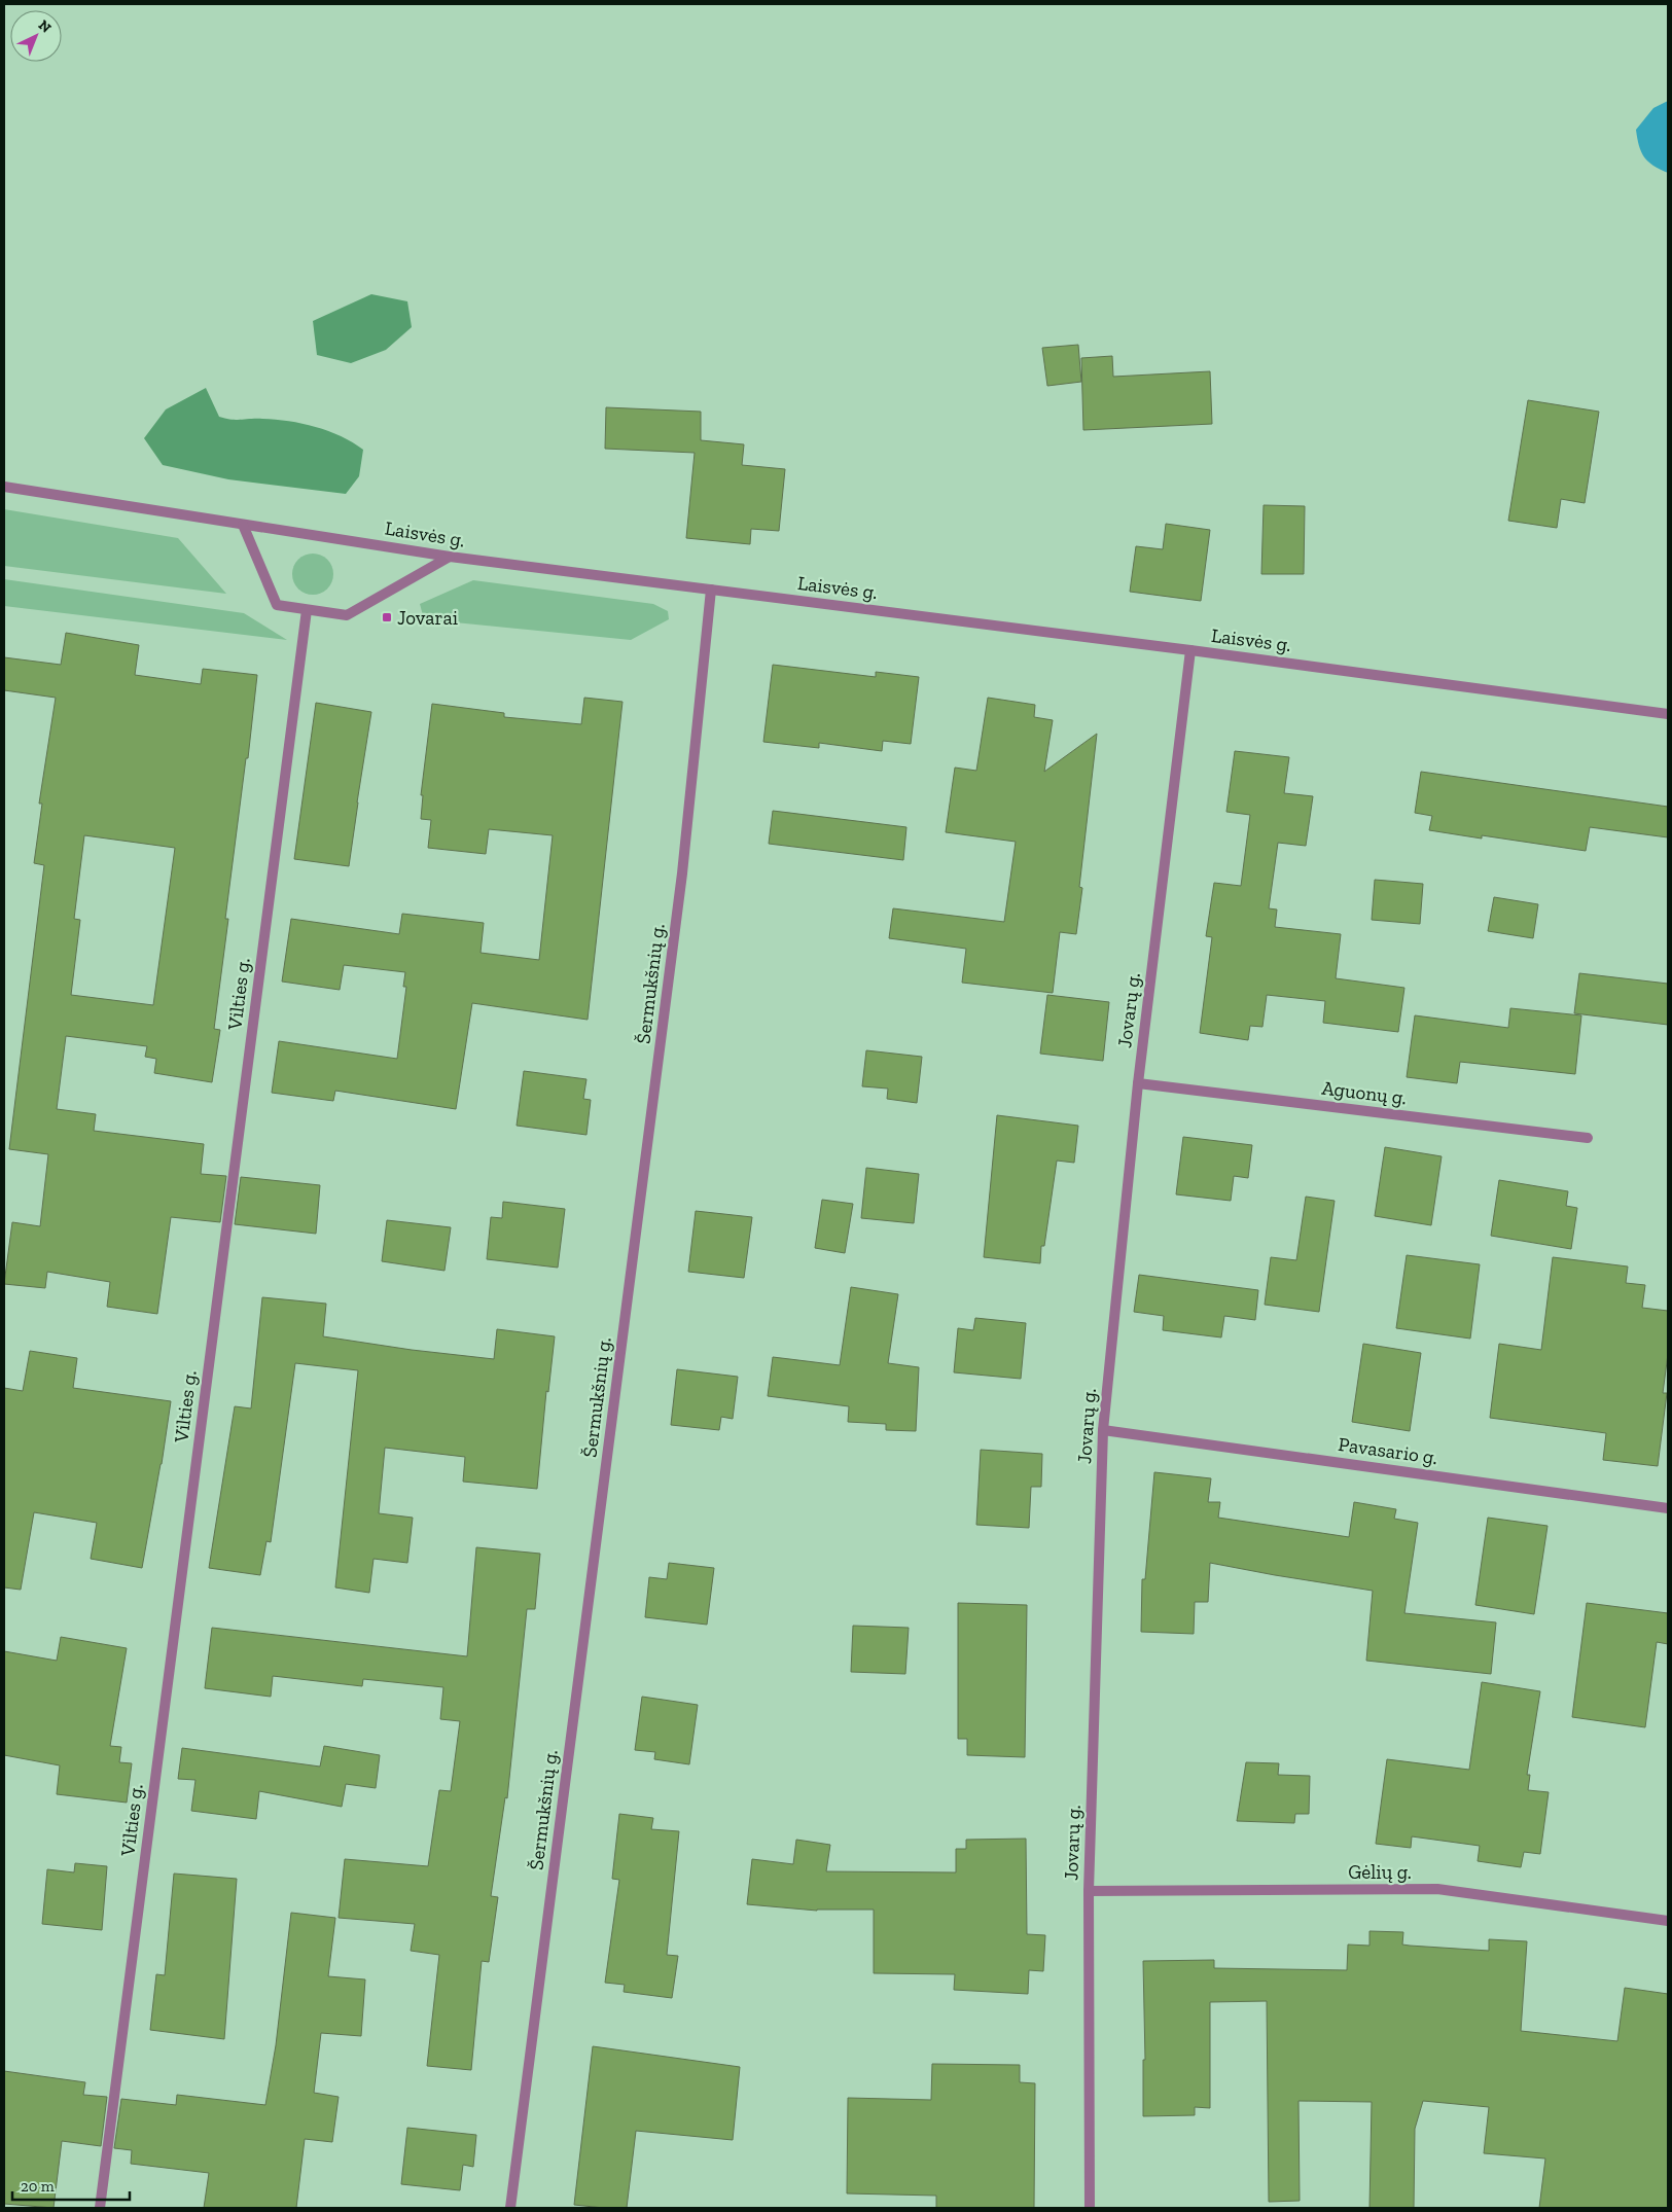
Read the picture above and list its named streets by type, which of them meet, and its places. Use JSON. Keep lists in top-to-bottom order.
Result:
{
  "streets": {
    "street": [
      "Laisvės g.",
      "Šermukšnių g.",
      "Vilties g.",
      "Jovarų g.",
      "Aguonų g.",
      "Pavasario g.",
      "Gėlių g."
    ]
  },
  "crossings": [
    ["Laisvės g.", "Šermukšnių g."],
    ["Laisvės g.", "Jovarų g."],
    ["Jovarų g.", "Aguonų g."],
    ["Jovarų g.", "Pavasario g."],
    ["Jovarų g.", "Gėlių g."]
  ],
  "places": {
    "transit": ["Jovarai"]
  },
  "scale_bar": "20 m",
  "north": "top right"
}
